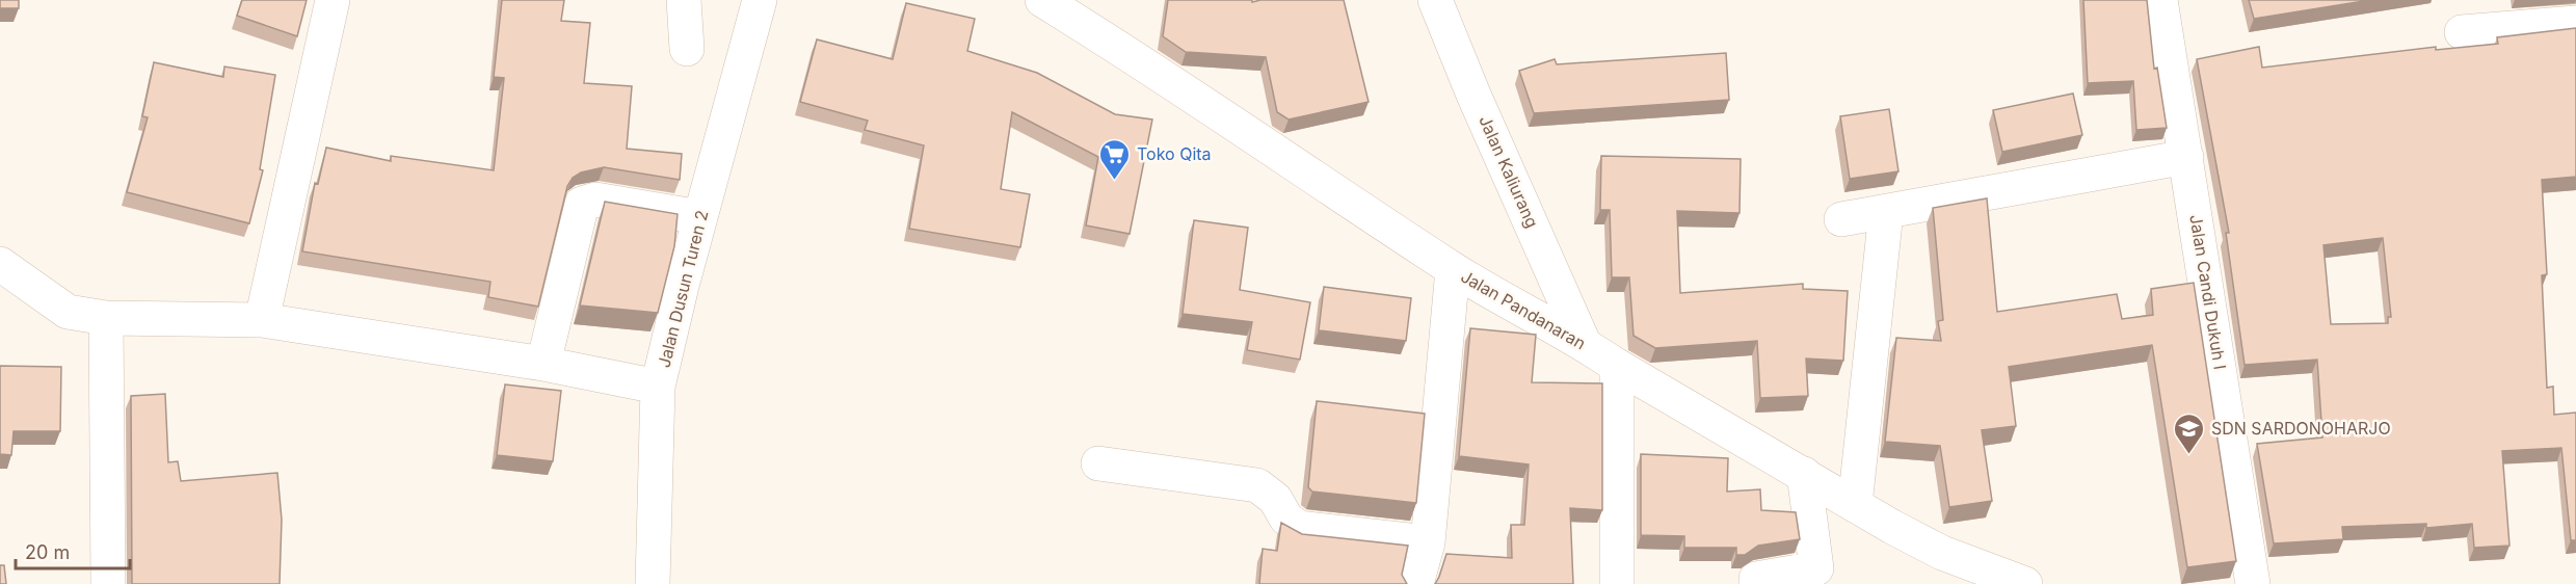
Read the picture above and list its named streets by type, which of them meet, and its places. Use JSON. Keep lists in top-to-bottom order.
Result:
{
  "streets": {
    "street": [
      "Jalan Kaliurang",
      "Jalan Dusun Turen 2",
      "Jalan Candi Dukuh I",
      "Jalan Pandanaran"
    ]
  },
  "crossings": [
    ["Jalan Kaliurang", "Jalan Pandanaran"]
  ],
  "places": {
    "supermarket": ["Toko Qita"],
    "school or university": ["SDN SARDONOHARJO"]
  },
  "scale_bar": "20 m"
}
